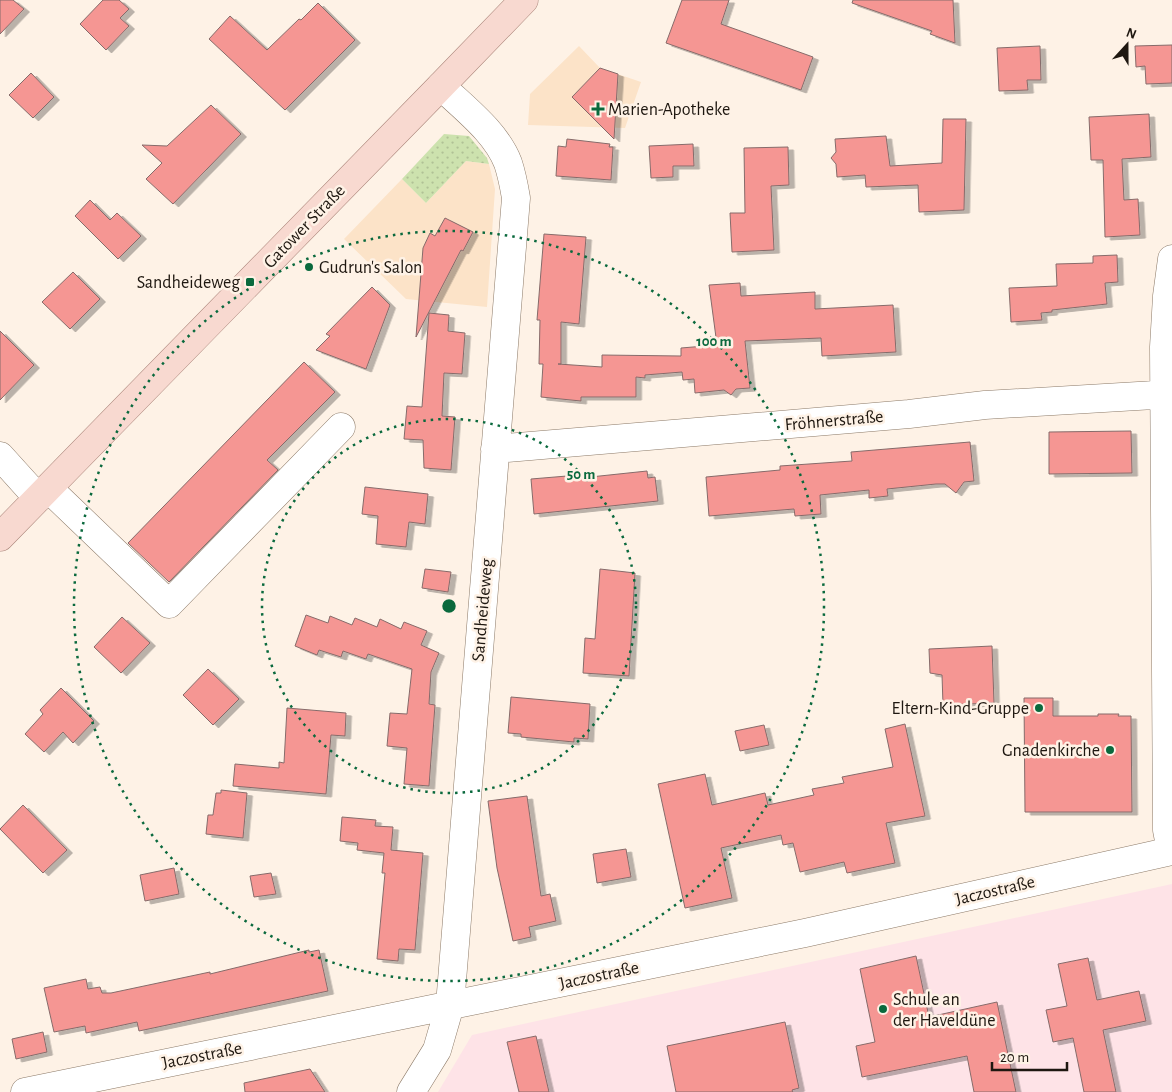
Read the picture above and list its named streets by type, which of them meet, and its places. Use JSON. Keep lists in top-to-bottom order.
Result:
{
  "streets": {
    "main road": ["Gatower Straße"],
    "street": ["Fröhnerstraße", "Sandheideweg", "Jaczostraße"]
  },
  "crossings": [
    ["Gatower Straße", "Sandheideweg"],
    ["Fröhnerstraße", "Sandheideweg"],
    ["Sandheideweg", "Jaczostraße"]
  ],
  "places": {
    "health": ["Marien-Apotheke"],
    "other": [
      "Gudrun's Salon",
      "Eltern-Kind-Gruppe",
      "Gnadenkirche",
      "Schule an der Haveldüne"
    ],
    "transit": ["Sandheideweg"]
  },
  "scale_bar": "20 m",
  "north": "top",
  "rings": ["100 m", "50 m"]
}
